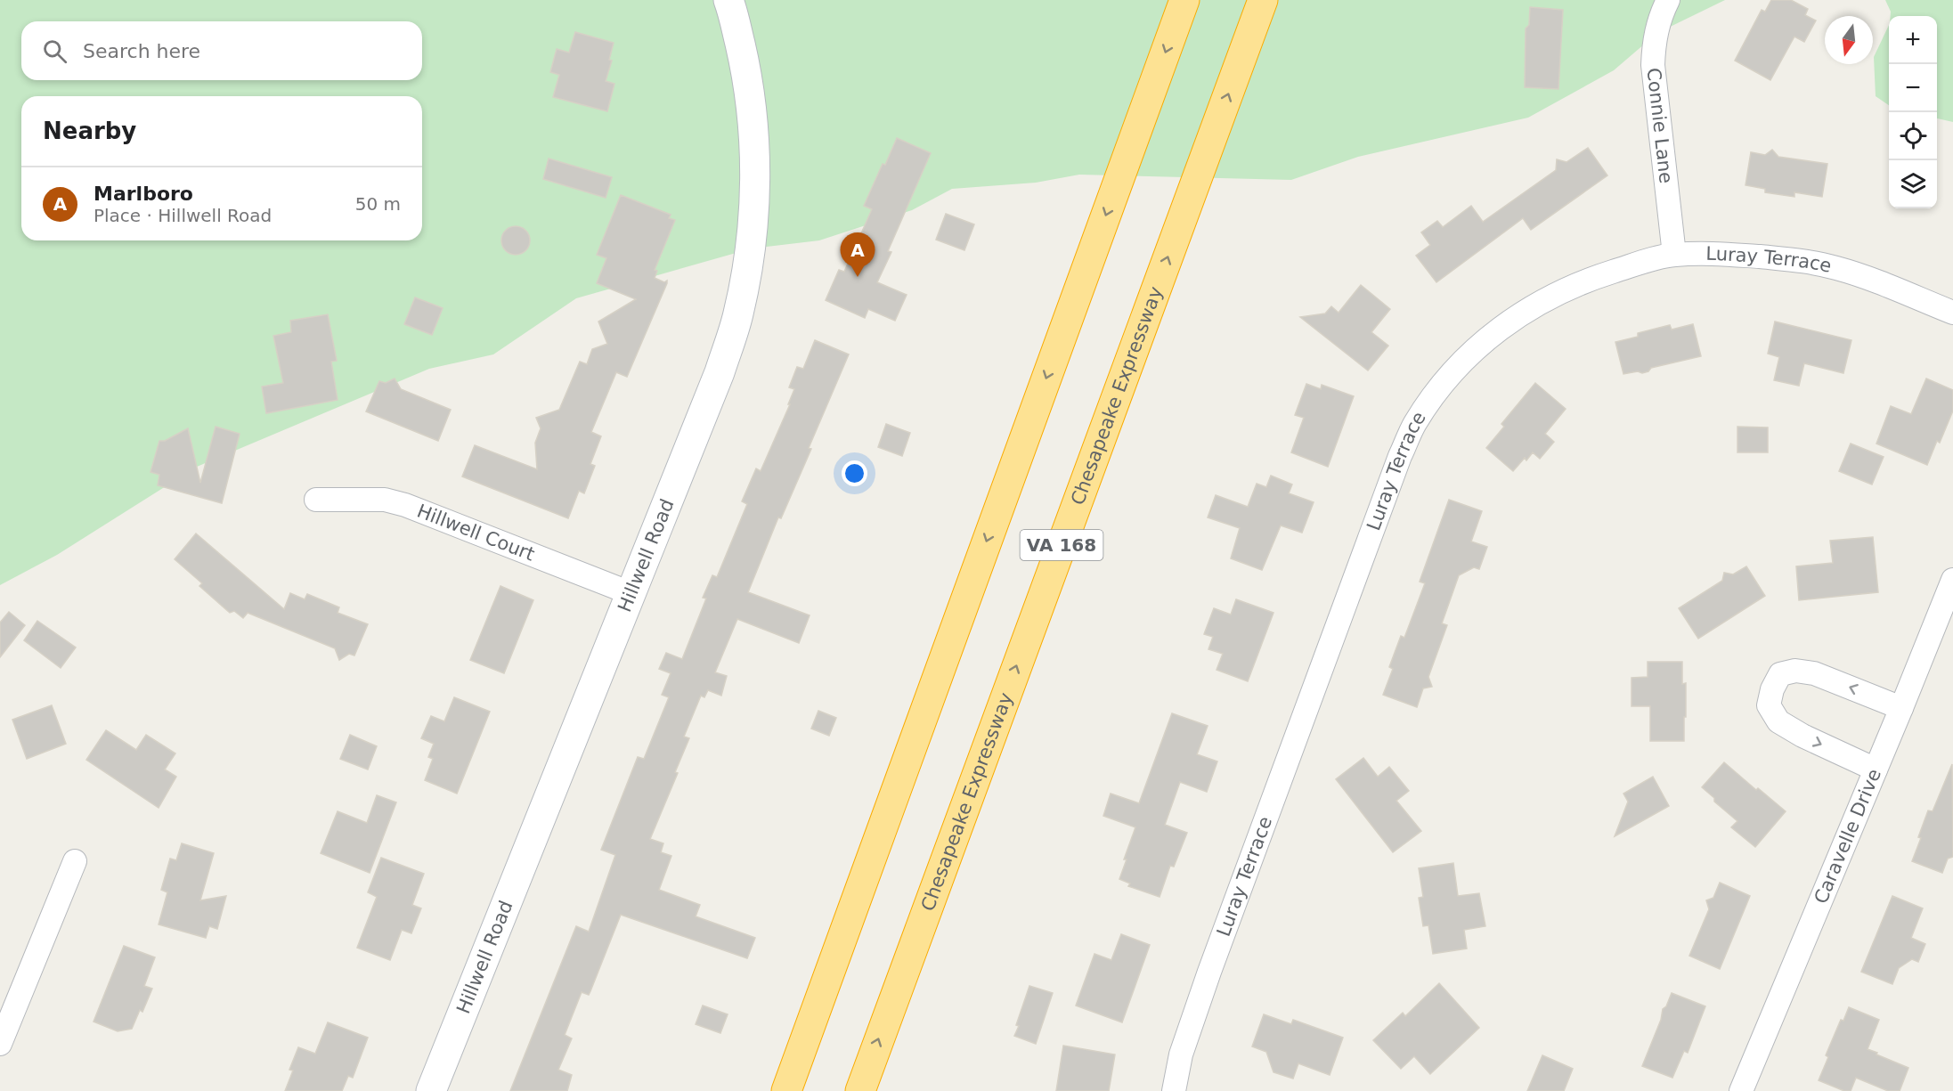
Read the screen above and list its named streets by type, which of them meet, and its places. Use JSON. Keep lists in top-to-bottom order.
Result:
{
  "streets": {
    "highway": ["Chesapeake Expressway", "VA 168"],
    "street": [
      "Connie Lane",
      "Luray Terrace",
      "Hillwell Court",
      "Hillwell Road",
      "Caravelle Drive"
    ]
  },
  "crossings": [
    ["Connie Lane", "Luray Terrace"],
    ["Hillwell Court", "Hillwell Road"]
  ],
  "north": "bottom",
  "page": {
    "map_buttons": ["+", "−"],
    "search": "Search here",
    "heading": "Nearby",
    "list": [
      {
        "mark": "A",
        "name": "Marlboro",
        "note": "Place · Hillwell Road",
        "value": "50 m"
      }
    ],
    "pins": "A"
  }
}
